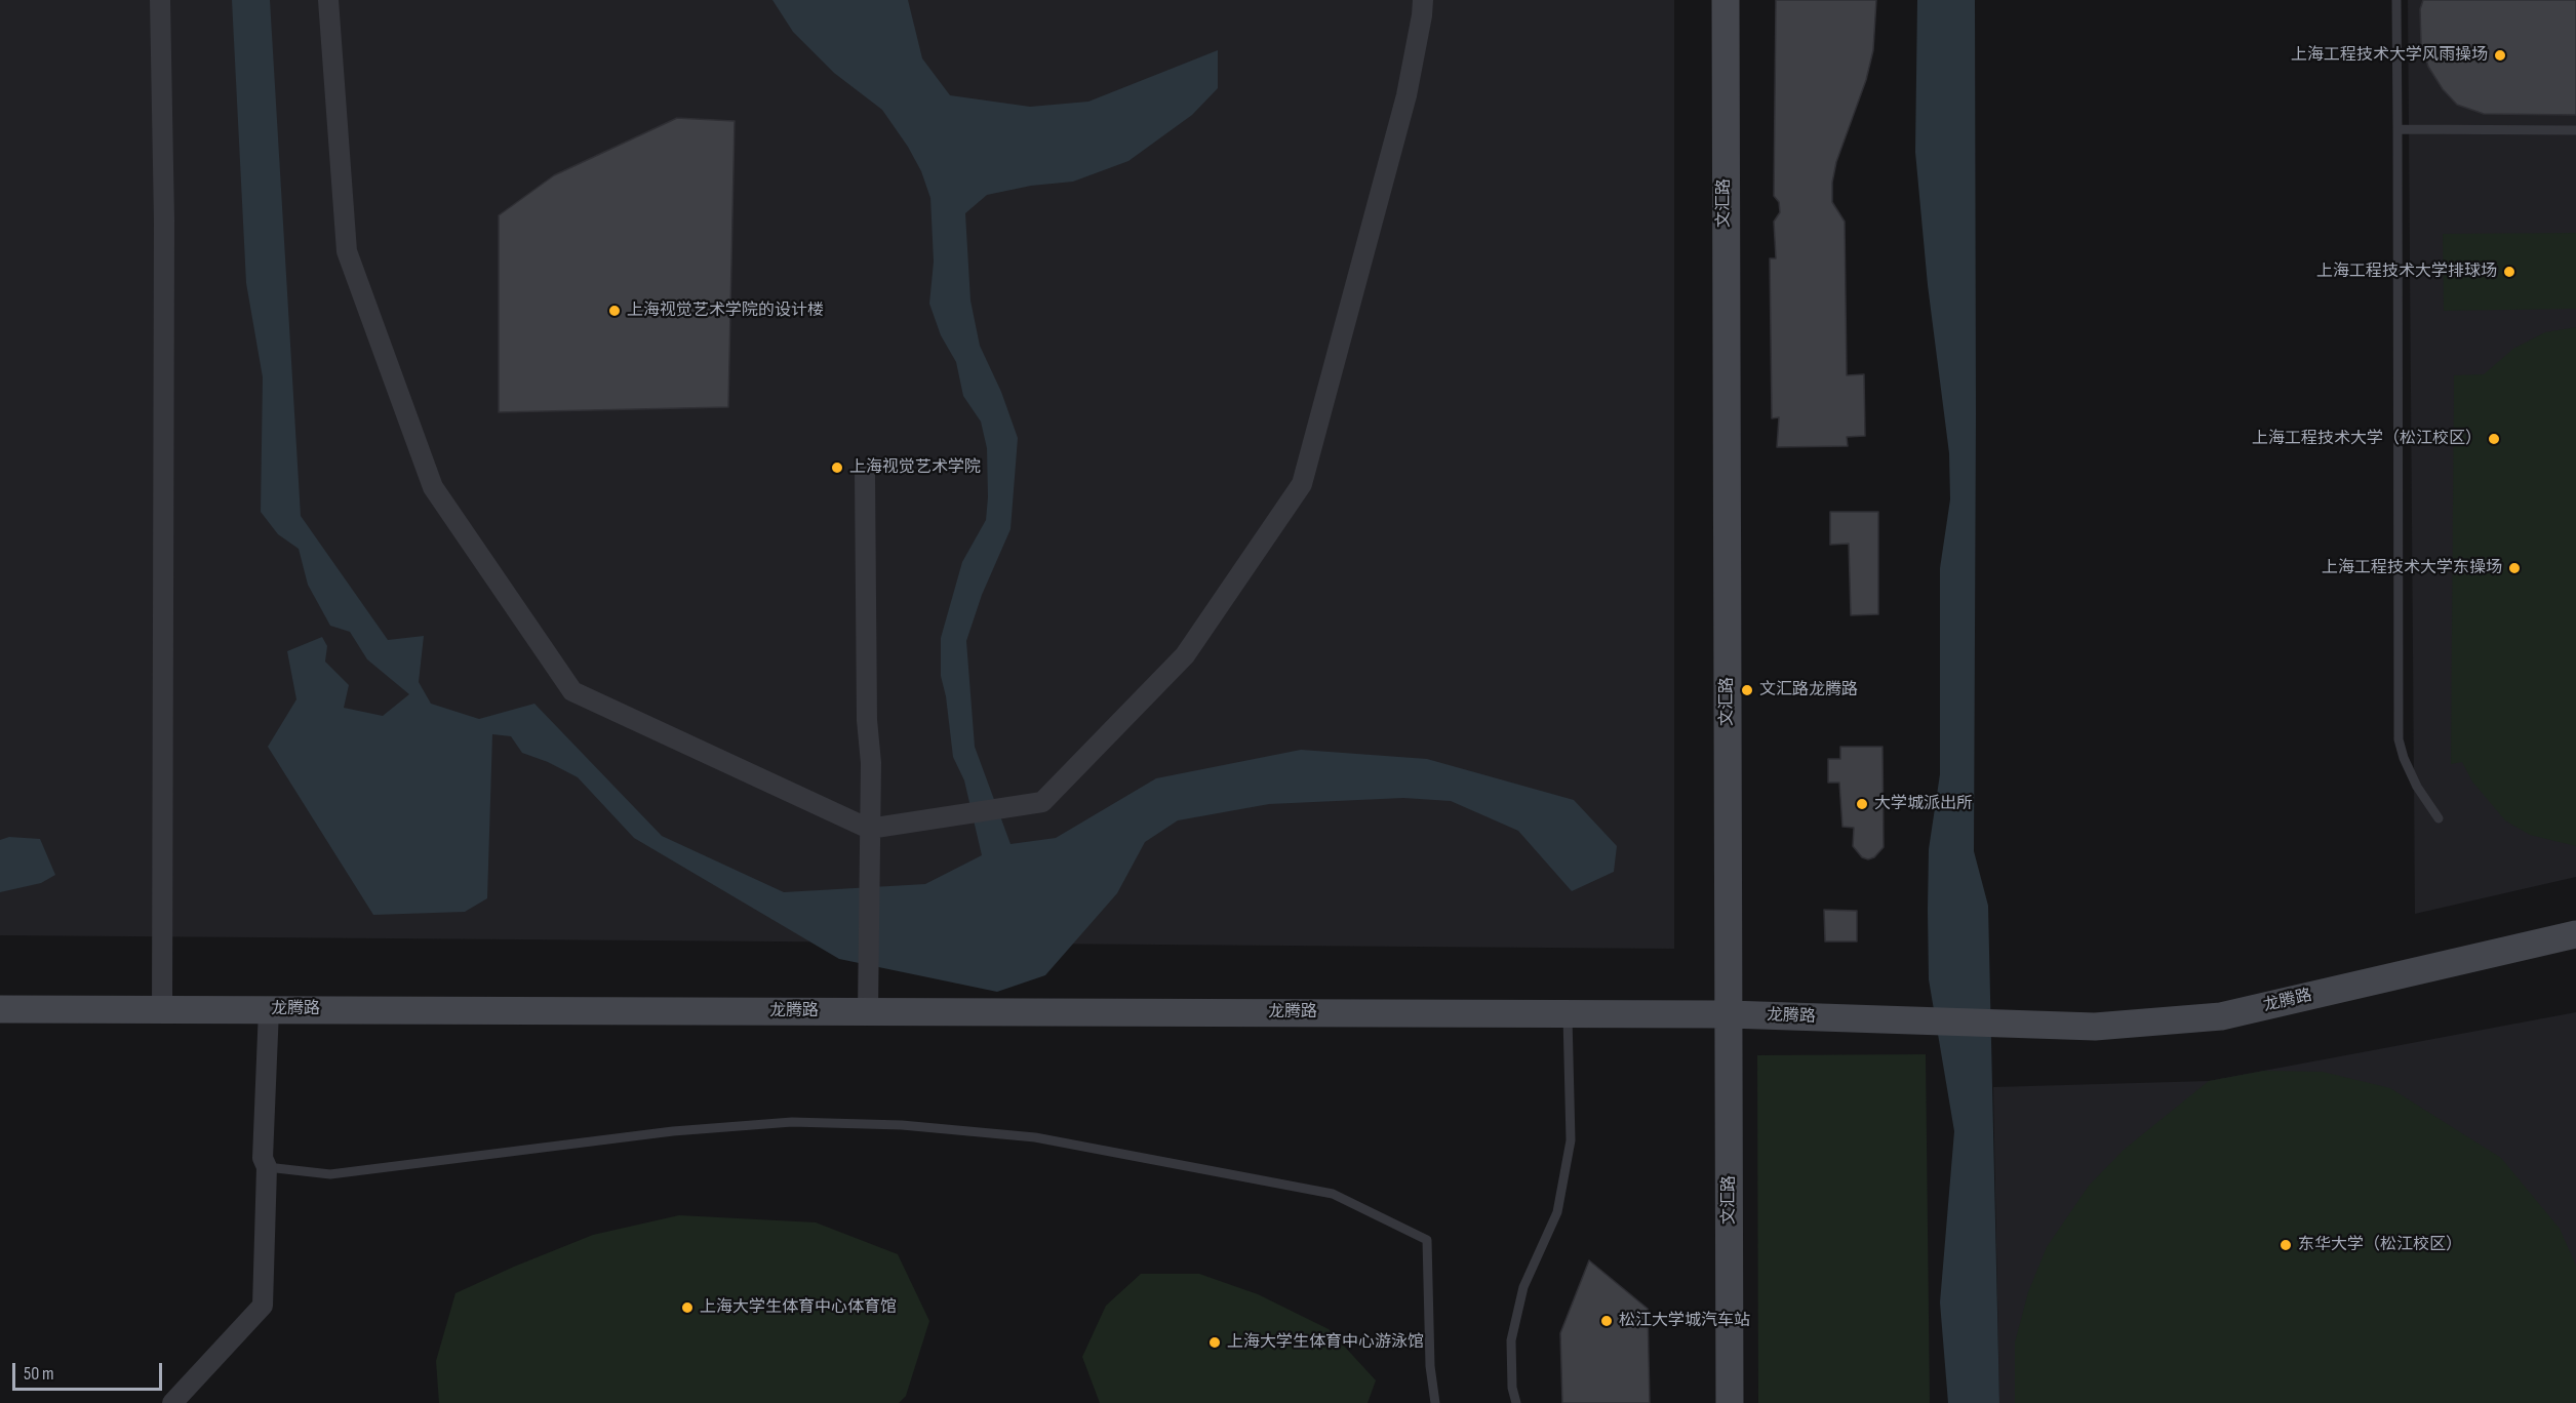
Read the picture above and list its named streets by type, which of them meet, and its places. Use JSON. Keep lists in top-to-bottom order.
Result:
{
  "streets": {
    "main road": ["文汇路", "龙腾路"]
  },
  "crossings": [
    ["文汇路", "龙腾路"]
  ],
  "places": [
    "上海工程技术大学风雨操场",
    "上海工程技术大学排球场",
    "上海视觉艺术学院的设计楼",
    "上海工程技术大学（松江校区）",
    "上海视觉艺术学院",
    "上海工程技术大学东操场",
    "文汇路龙腾路",
    "大学城派出所",
    "东华大学（松江校区）",
    "上海大学生体育中心体育馆",
    "松江大学城汽车站",
    "上海大学生体育中心游泳馆"
  ],
  "scale_bar": "50 m"
}
